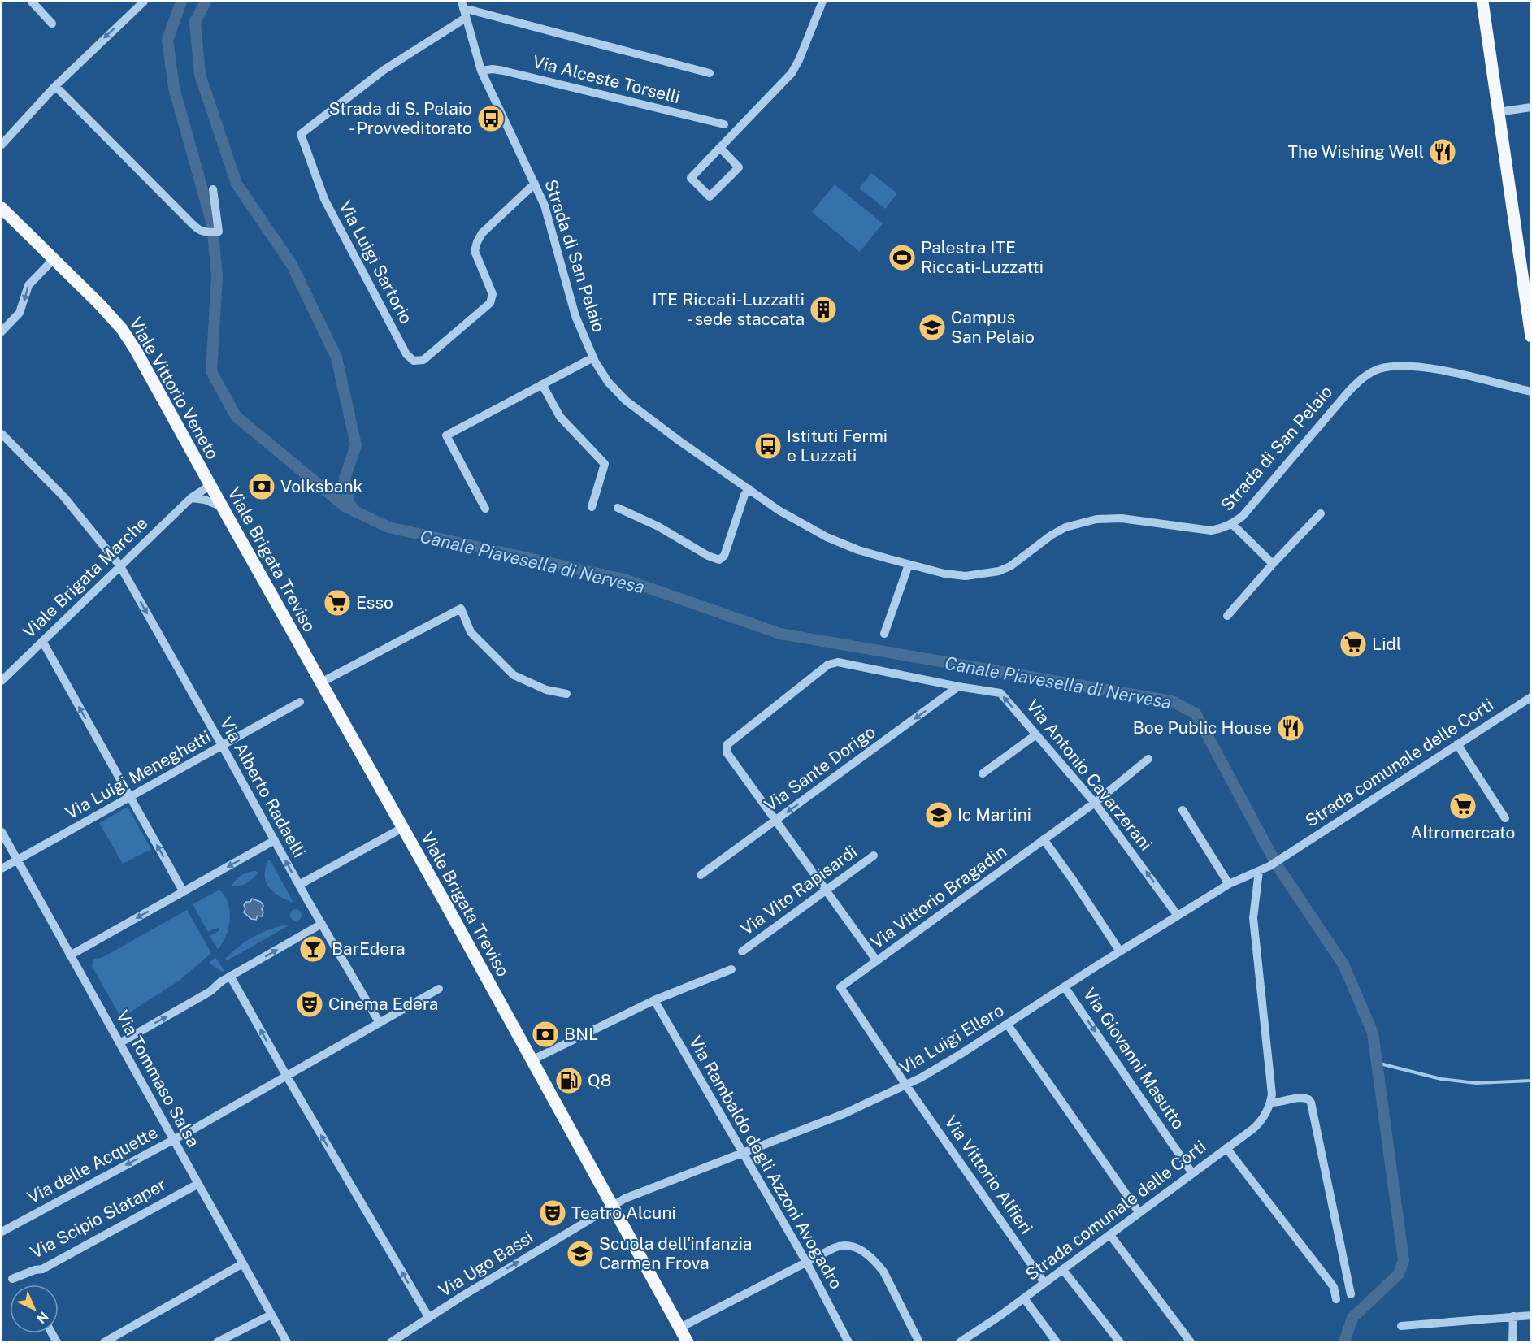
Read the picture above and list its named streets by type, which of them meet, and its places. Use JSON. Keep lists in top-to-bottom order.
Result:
{
  "streets": {
    "main road": ["Viale Vittorio Veneto", "Viale Brigata Treviso"],
    "street": [
      "Via Alceste Torselli",
      "Strada di San Pelaio",
      "Via Luigi Sartorio",
      "Viale Brigata Marche",
      "Strada comunale delle Corti",
      "Via Sante Dorigo",
      "Via Luigi Meneghetti",
      "Via Antonio Cavarzerani",
      "Via Alberto Radaelli",
      "Via Vito Rapisardi",
      "Via Vittorio Bragadin",
      "Via Luigi Ellero",
      "Via Giovanni Masutto",
      "Via Tommaso Salsa",
      "Via Rambaldo degli Azzoni Avogadro",
      "Via delle Acquette",
      "Via Vittorio Alfieri",
      "Via Scipio Slataper",
      "Via Ugo Bassi"
    ]
  },
  "crossings": [
    ["Via Alceste Torselli", "Strada di San Pelaio"],
    ["Strada di San Pelaio", "Via Luigi Sartorio"],
    ["Viale Vittorio Veneto", "Viale Brigata Treviso"],
    ["Viale Vittorio Veneto", "Viale Brigata Marche"],
    ["Viale Brigata Treviso", "Viale Brigata Marche"],
    ["Viale Brigata Treviso", "Via Luigi Ellero"],
    ["Viale Brigata Treviso", "Via Ugo Bassi"],
    ["Viale Brigata Marche", "Via Alberto Radaelli"],
    ["Strada comunale delle Corti", "Via Luigi Ellero"],
    ["Strada comunale delle Corti", "Via Giovanni Masutto"],
    ["Strada comunale delle Corti", "Via Vittorio Alfieri"],
    ["Via Sante Dorigo", "Via Antonio Cavarzerani"],
    ["Via Luigi Meneghetti", "Via Alberto Radaelli"],
    ["Via Luigi Meneghetti", "Via Tommaso Salsa"],
    ["Via Antonio Cavarzerani", "Via Vittorio Bragadin"],
    ["Via Antonio Cavarzerani", "Via Luigi Ellero"],
    ["Via Alberto Radaelli", "Via delle Acquette"],
    ["Via Vittorio Bragadin", "Via Luigi Ellero"],
    ["Via Vittorio Bragadin", "Via Vittorio Alfieri"],
    ["Via Luigi Ellero", "Via Giovanni Masutto"],
    ["Via Luigi Ellero", "Via Rambaldo degli Azzoni Avogadro"],
    ["Via Luigi Ellero", "Via Vittorio Alfieri"],
    ["Via Luigi Ellero", "Via Ugo Bassi"],
    ["Via Tommaso Salsa", "Via delle Acquette"],
    ["Via Tommaso Salsa", "Via Scipio Slataper"]
  ],
  "one_way": ["Via Sante Dorigo", "Via delle Acquette", "Via Ugo Bassi"],
  "water": ["Canale Piavesella di Nervesa"],
  "places": {
    "bus stop": ["Strada di S. Pelaio - Provveditorato", "Istituti Fermi e Luzzati"],
    "restaurant": ["The Wishing Well", "Boe Public House"],
    "sports": ["Palestra ITE Riccati-Luzzatti"],
    "building": ["ITE Riccati-Luzzatti - sede staccata"],
    "school or university": ["Campus San Pelaio", "Ic Martini", "Scuola dell'infanzia Carmen Frova"],
    "bank": ["Volksbank", "BNL"],
    "supermarket": ["Esso", "Lidl", "Altromercato"],
    "bar": ["BarEdera"],
    "theatre": ["Cinema Edera", "Teatro Alcuni"],
    "fuel station": ["Q8"]
  },
  "north": "bottom right"
}
